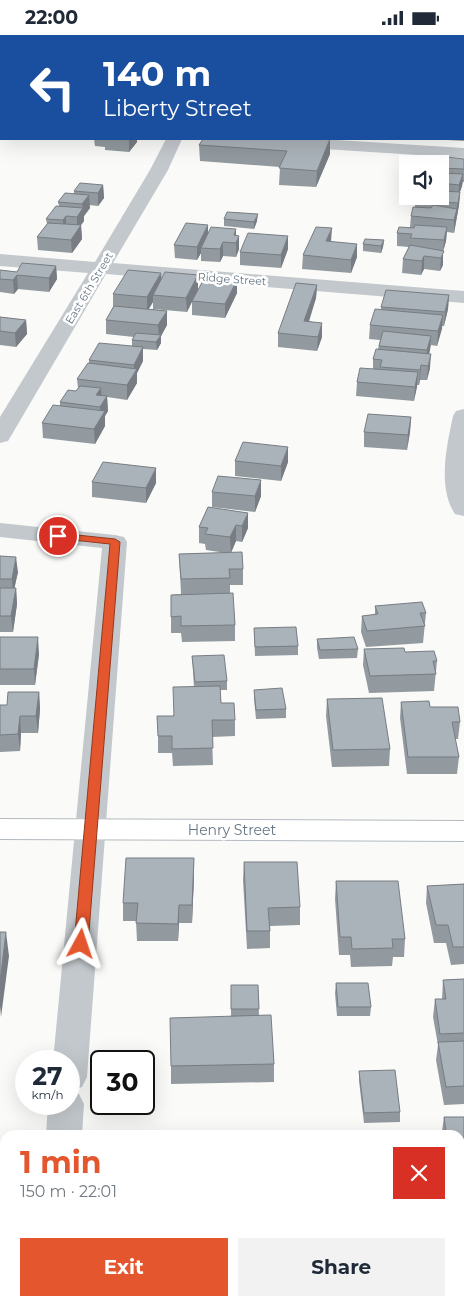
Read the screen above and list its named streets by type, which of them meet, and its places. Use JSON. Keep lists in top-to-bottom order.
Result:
{
  "streets": {
    "street": ["Ridge Street", "East 6th Street", "Henry Street"]
  },
  "crossings": [
    ["Ridge Street", "East 6th Street"]
  ],
  "page": {
    "status": "22:00",
    "turn": ["140 m", "Liberty Street"],
    "speed": "27 km/h",
    "limit": "30",
    "heading": ["1 min", "150 m · 22:01"],
    "buttons": ["Exit", "Share"]
  }
}
